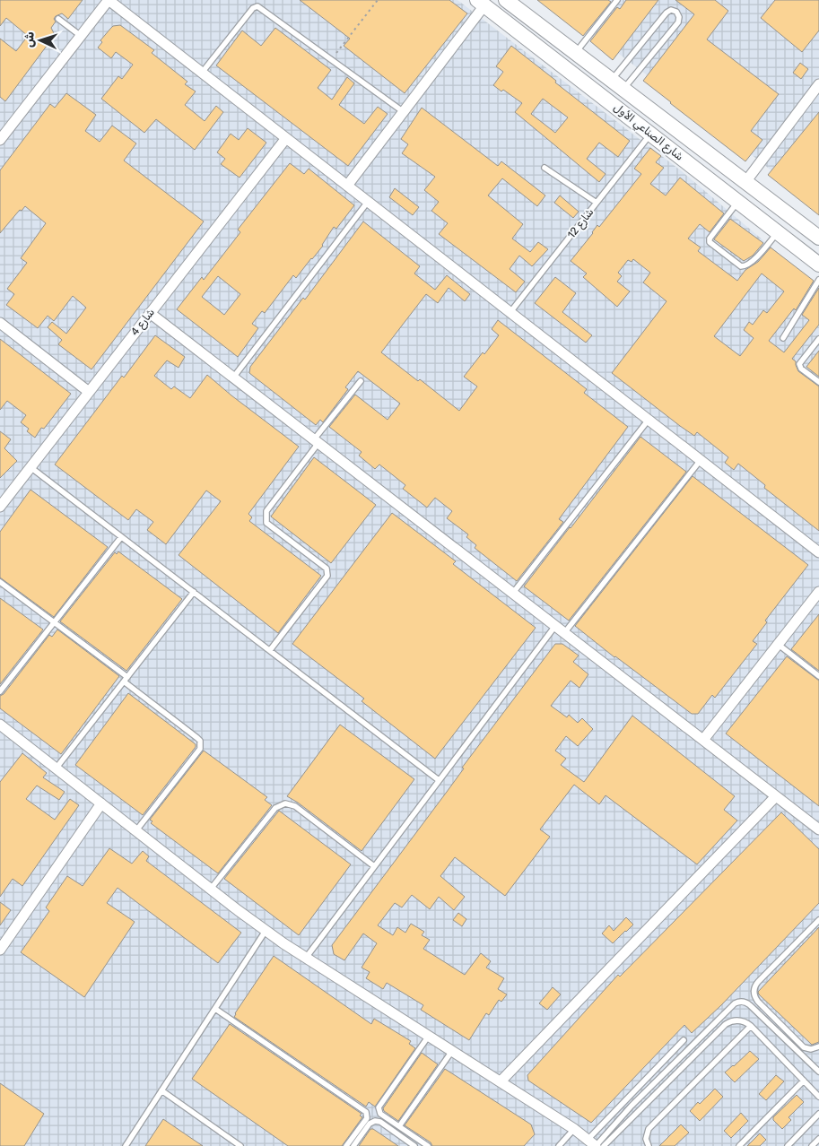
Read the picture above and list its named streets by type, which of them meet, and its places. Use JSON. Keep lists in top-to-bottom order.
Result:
{
  "streets": {
    "main road": ["شارع الصناعي الأول"],
    "street": ["شارع 4"],
    "lane": ["شارع 12"]
  },
  "crossings": [
    ["شارع الصناعي الأول", "شارع 12"]
  ],
  "north": "left"
}
